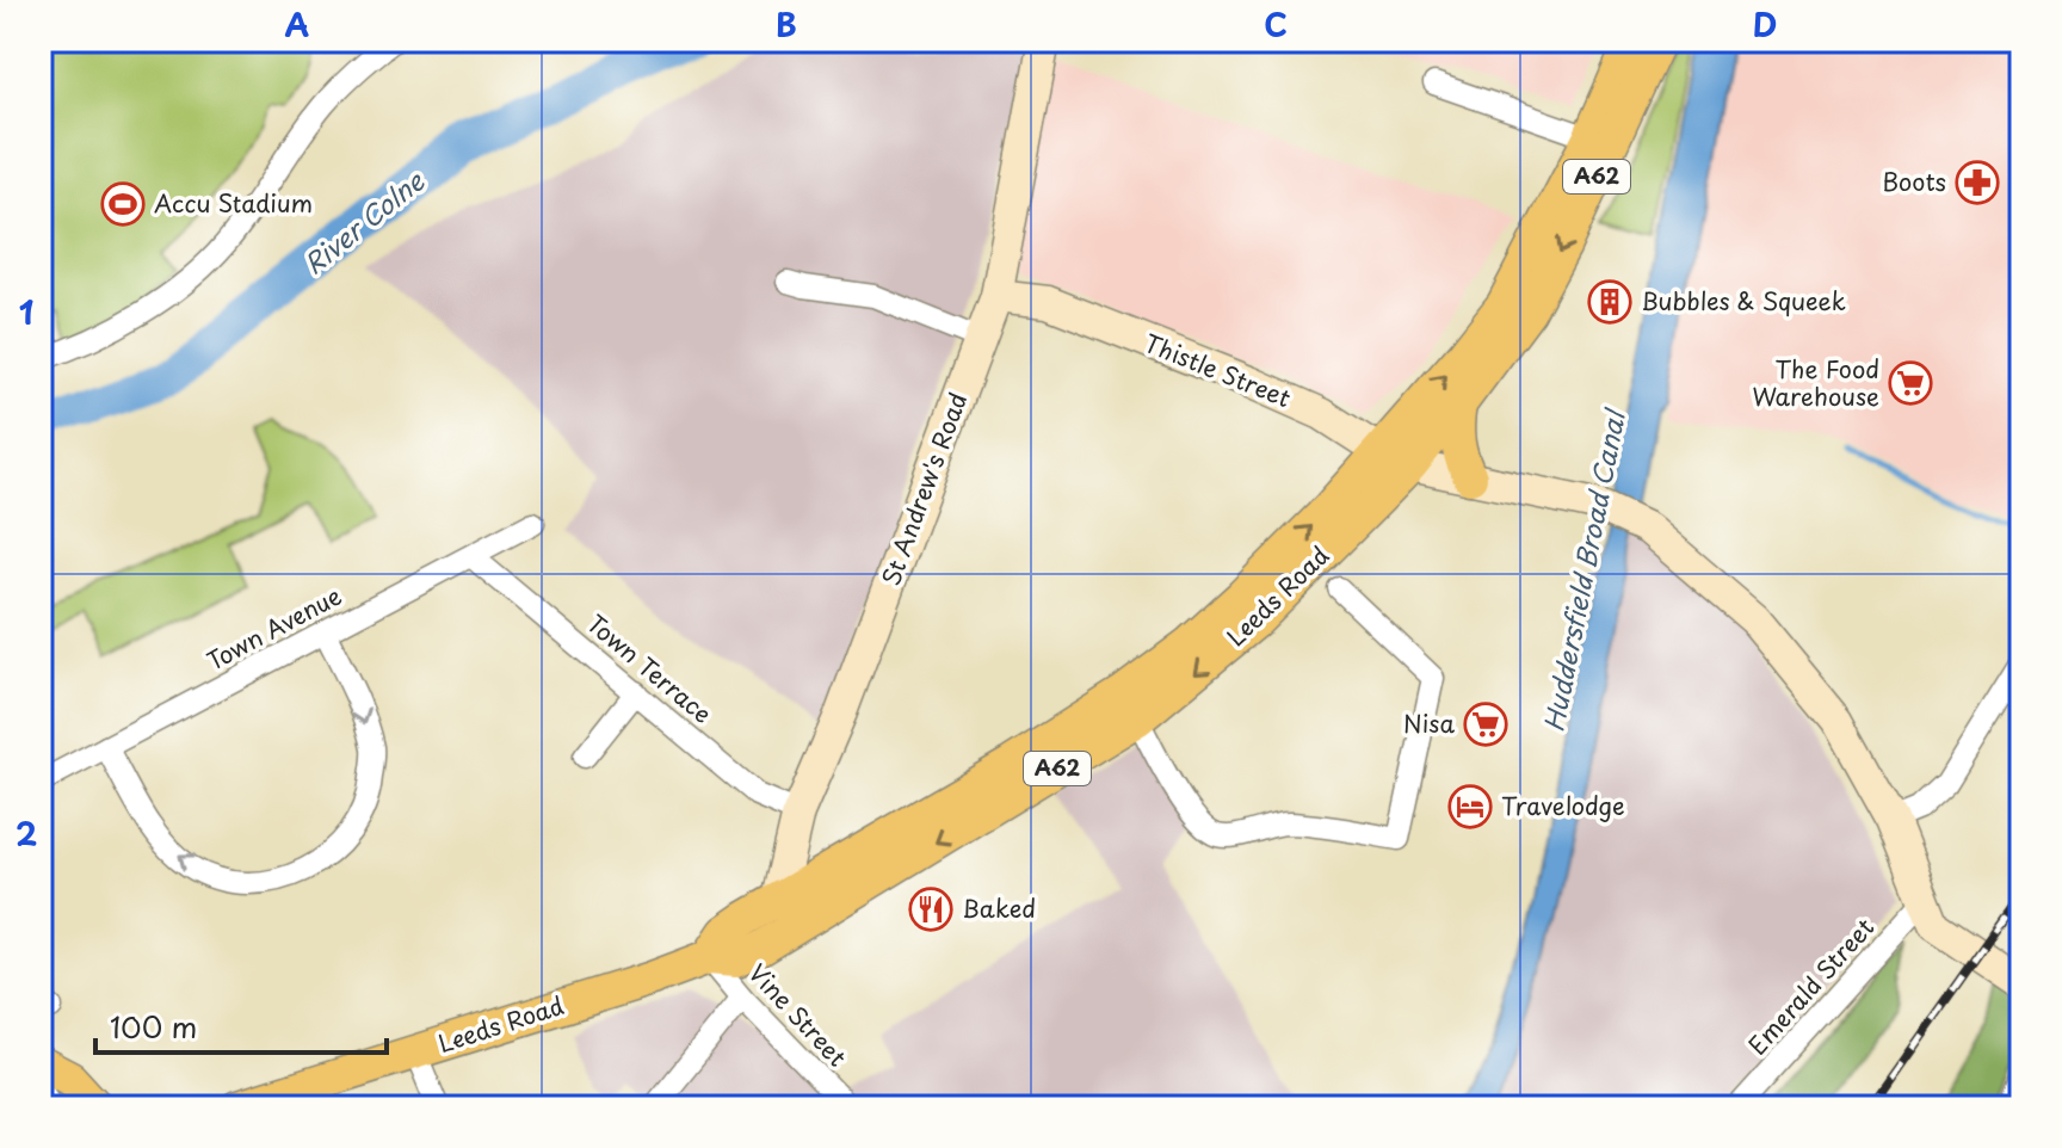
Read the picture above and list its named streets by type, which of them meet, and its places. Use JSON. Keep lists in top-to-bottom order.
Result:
{
  "streets": {
    "main road": ["A62", "Leeds Road"],
    "street": [
      "Thistle Street",
      "St Andrew's Road",
      "Town Avenue",
      "Town Terrace",
      "Emerald Street",
      "Vine Street"
    ]
  },
  "crossings": [
    ["Thistle Street", "St Andrew's Road"],
    ["Thistle Street", "Leeds Road"],
    ["Thistle Street", "Emerald Street"],
    ["St Andrew's Road", "Leeds Road"],
    ["St Andrew's Road", "Town Terrace"],
    ["Leeds Road", "Vine Street"],
    ["Town Avenue", "Town Terrace"]
  ],
  "water": ["River Colne", "Huddersfield Broad Canal"],
  "places": {
    "pharmacy": ["Boots"],
    "sports": ["Accu Stadium"],
    "building": ["Bubbles & Squeek"],
    "supermarket": ["The Food Warehouse", "Nisa"],
    "hotel": ["Travelodge"],
    "restaurant": ["Baked"]
  },
  "scale_bar": "100 m",
  "grid": {
    "columns": [
      "A",
      "B",
      "C",
      "D"
    ],
    "rows": ["1", "2"]
  }
}
